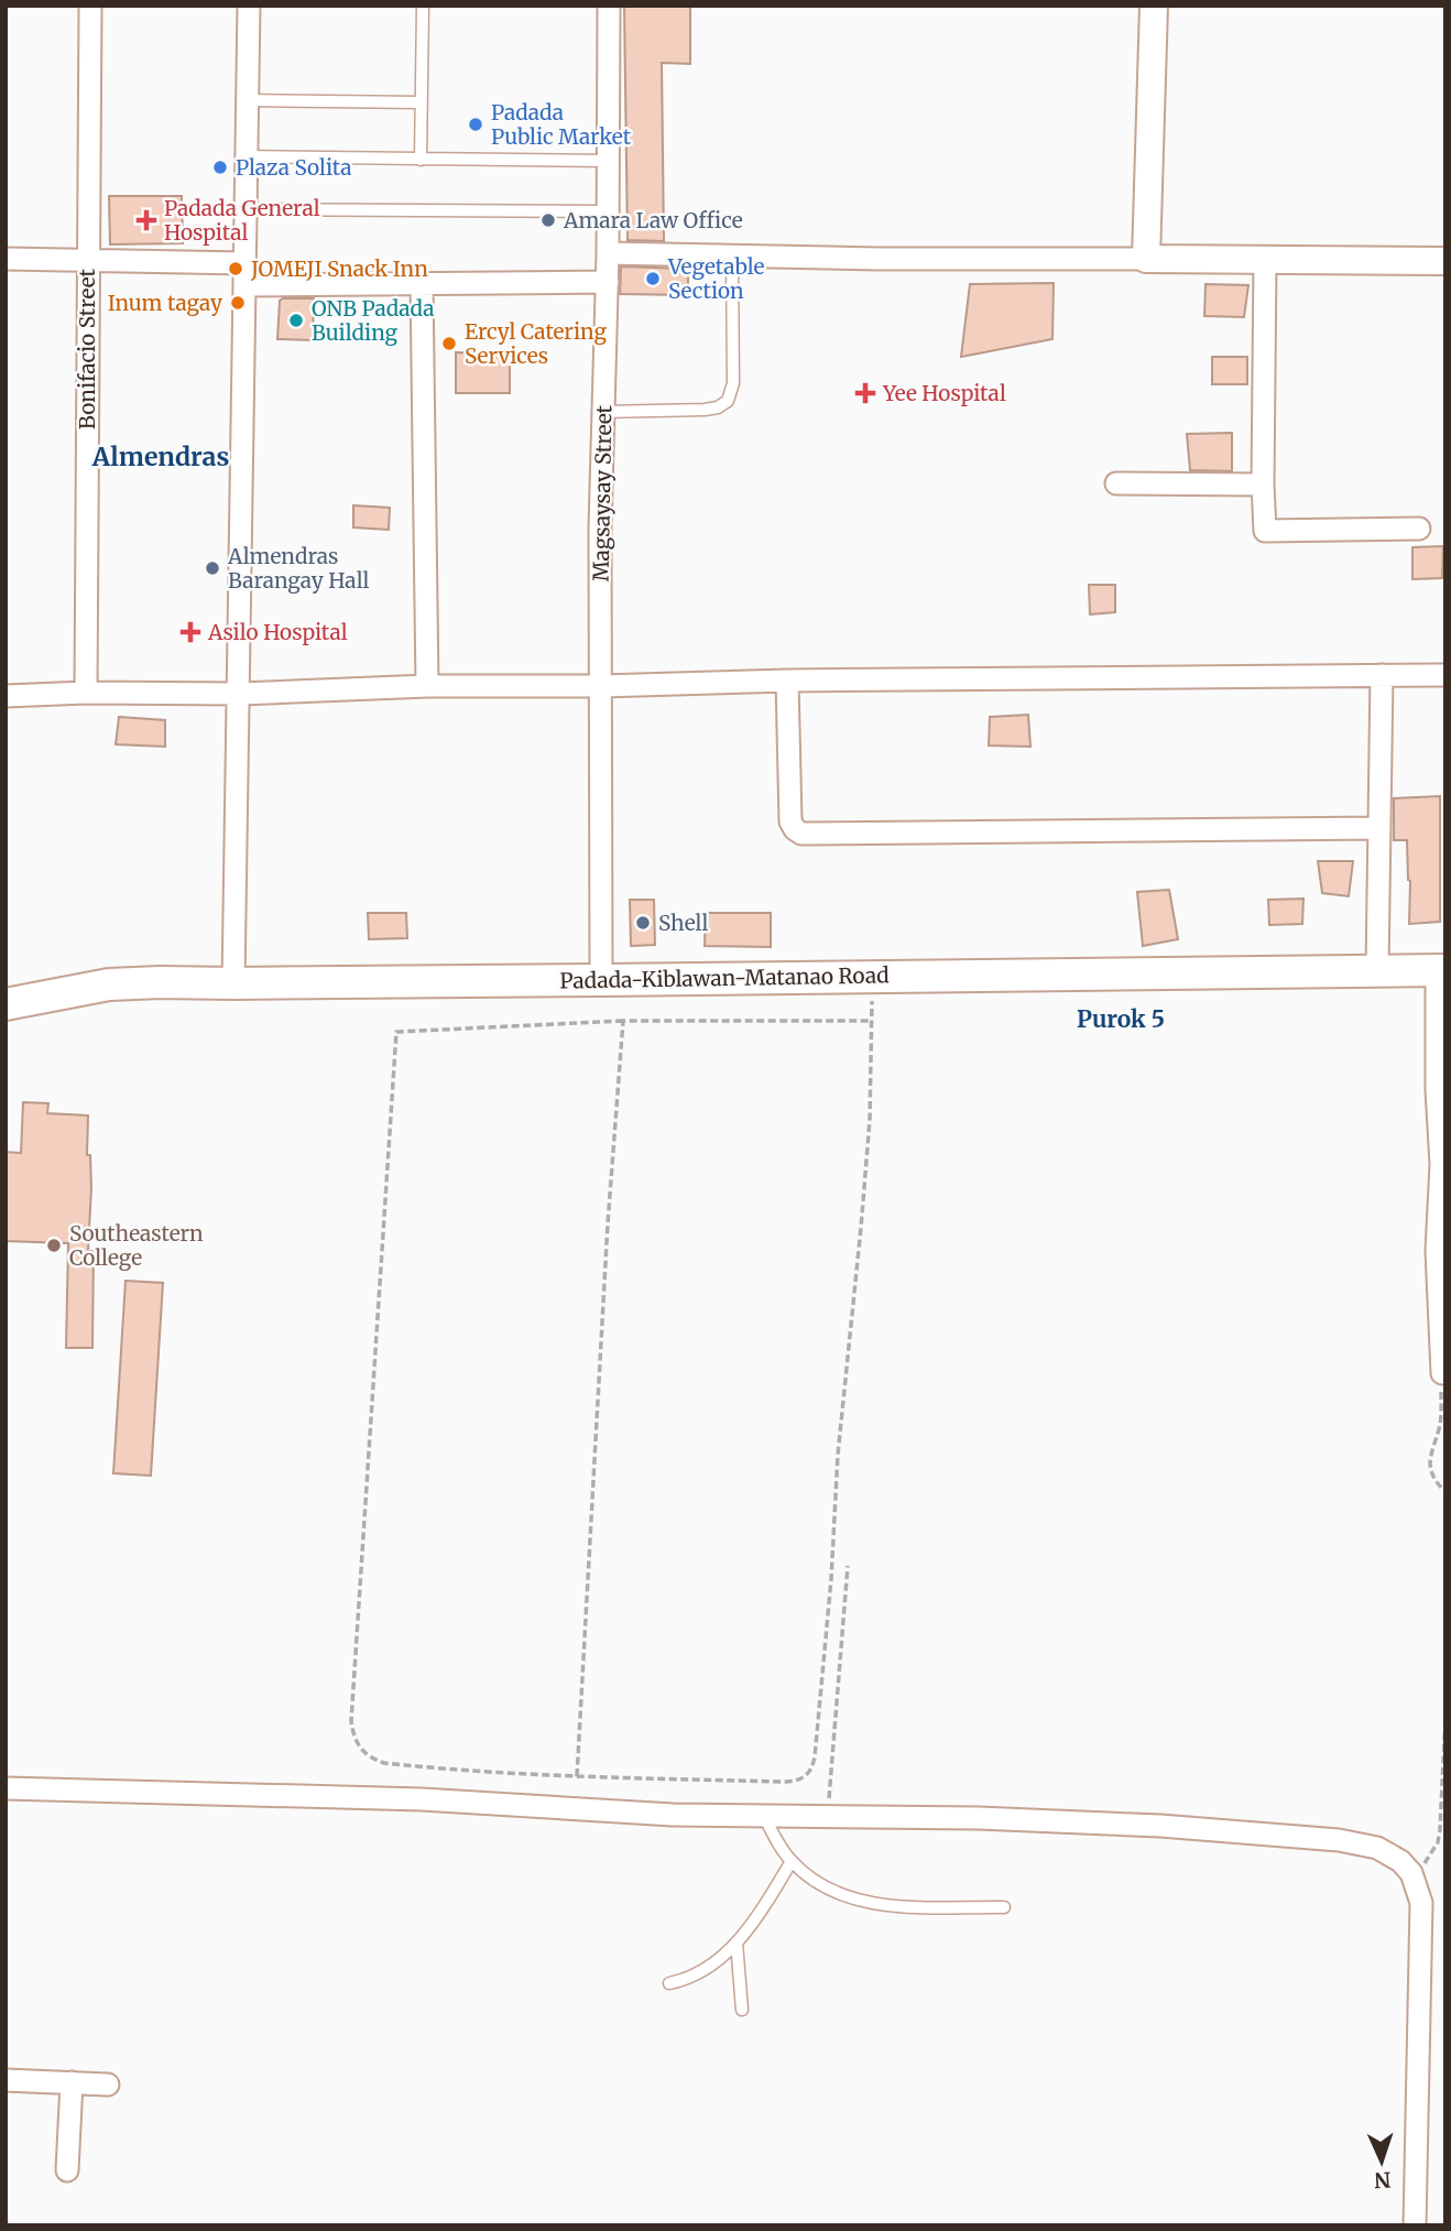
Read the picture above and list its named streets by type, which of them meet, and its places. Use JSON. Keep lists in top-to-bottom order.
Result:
{
  "streets": {
    "main road": ["Padada-Kiblawan-Matanao Road"],
    "street": ["Bonifacio Street", "Magsaysay Street"]
  },
  "crossings": [
    ["Magsaysay Street", "Padada-Kiblawan-Matanao Road"]
  ],
  "districts": ["Almendras", "Purok 5"],
  "places": {
    "other": [
      "Padada Public Market",
      "Plaza Solita",
      "Amara Law Office",
      "JOMEJI Snack Inn",
      "Vegetable Section",
      "Inum tagay",
      "ONB Padada Building",
      "Ercyl Catering Services",
      "Almendras Barangay Hall",
      "Shell",
      "Southeastern College"
    ],
    "health": ["Padada General Hospital", "Yee Hospital", "Asilo Hospital"]
  },
  "north": "bottom"
}
